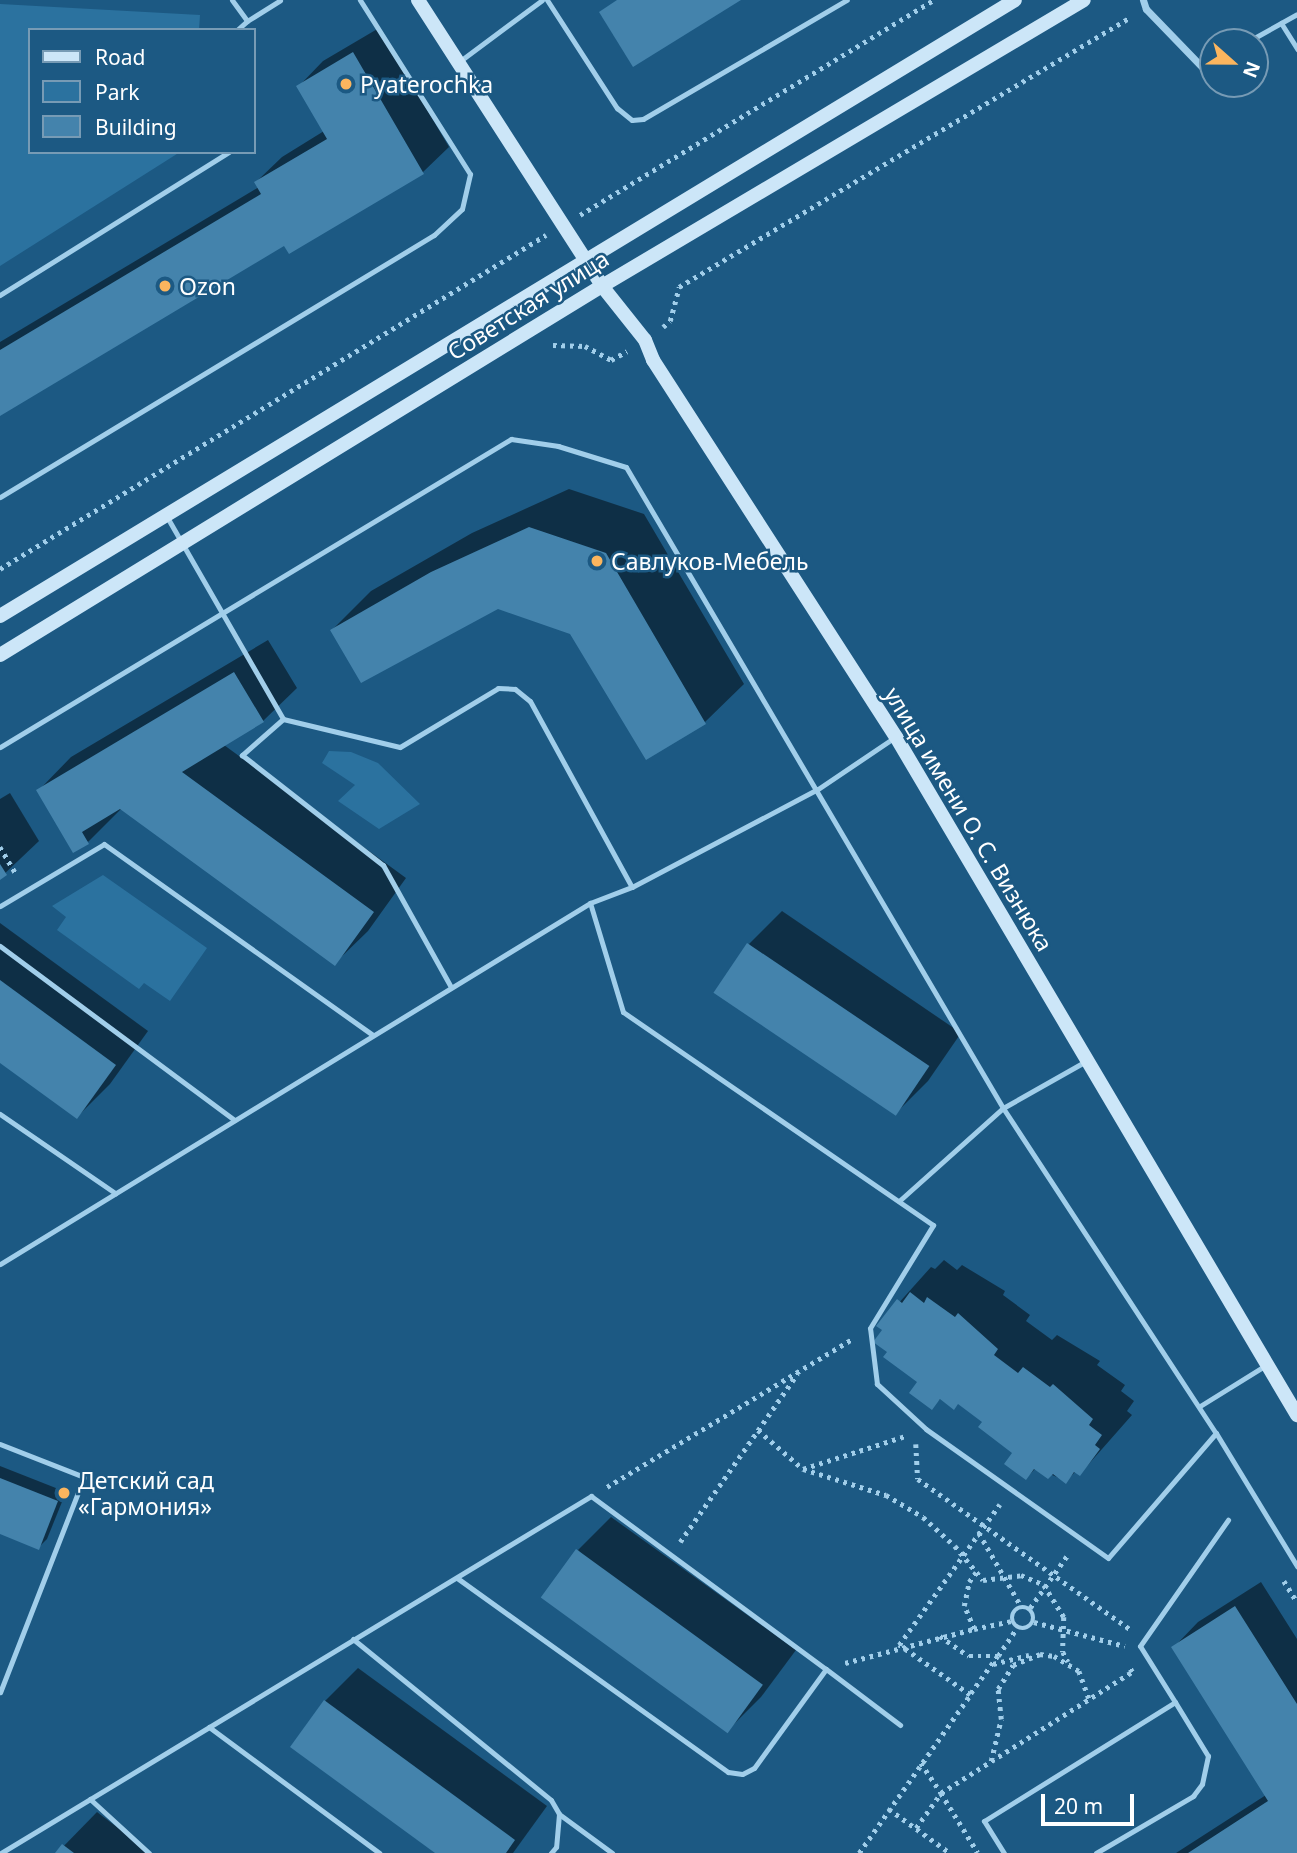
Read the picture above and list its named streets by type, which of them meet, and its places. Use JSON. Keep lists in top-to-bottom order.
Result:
{
  "streets": {
    "main road": ["Советская улица", "улица имени О. С. Визнюка"]
  },
  "crossings": [
    ["Советская улица", "улица имени О. С. Визнюка"]
  ],
  "places": [
    "Pyaterochka",
    "Ozon",
    "Савлуков-Мебель",
    "Детский сад «Гармония»"
  ],
  "legend": ["Road", "Park", "Building"],
  "scale_bar": "20 m",
  "north": "right"
}
